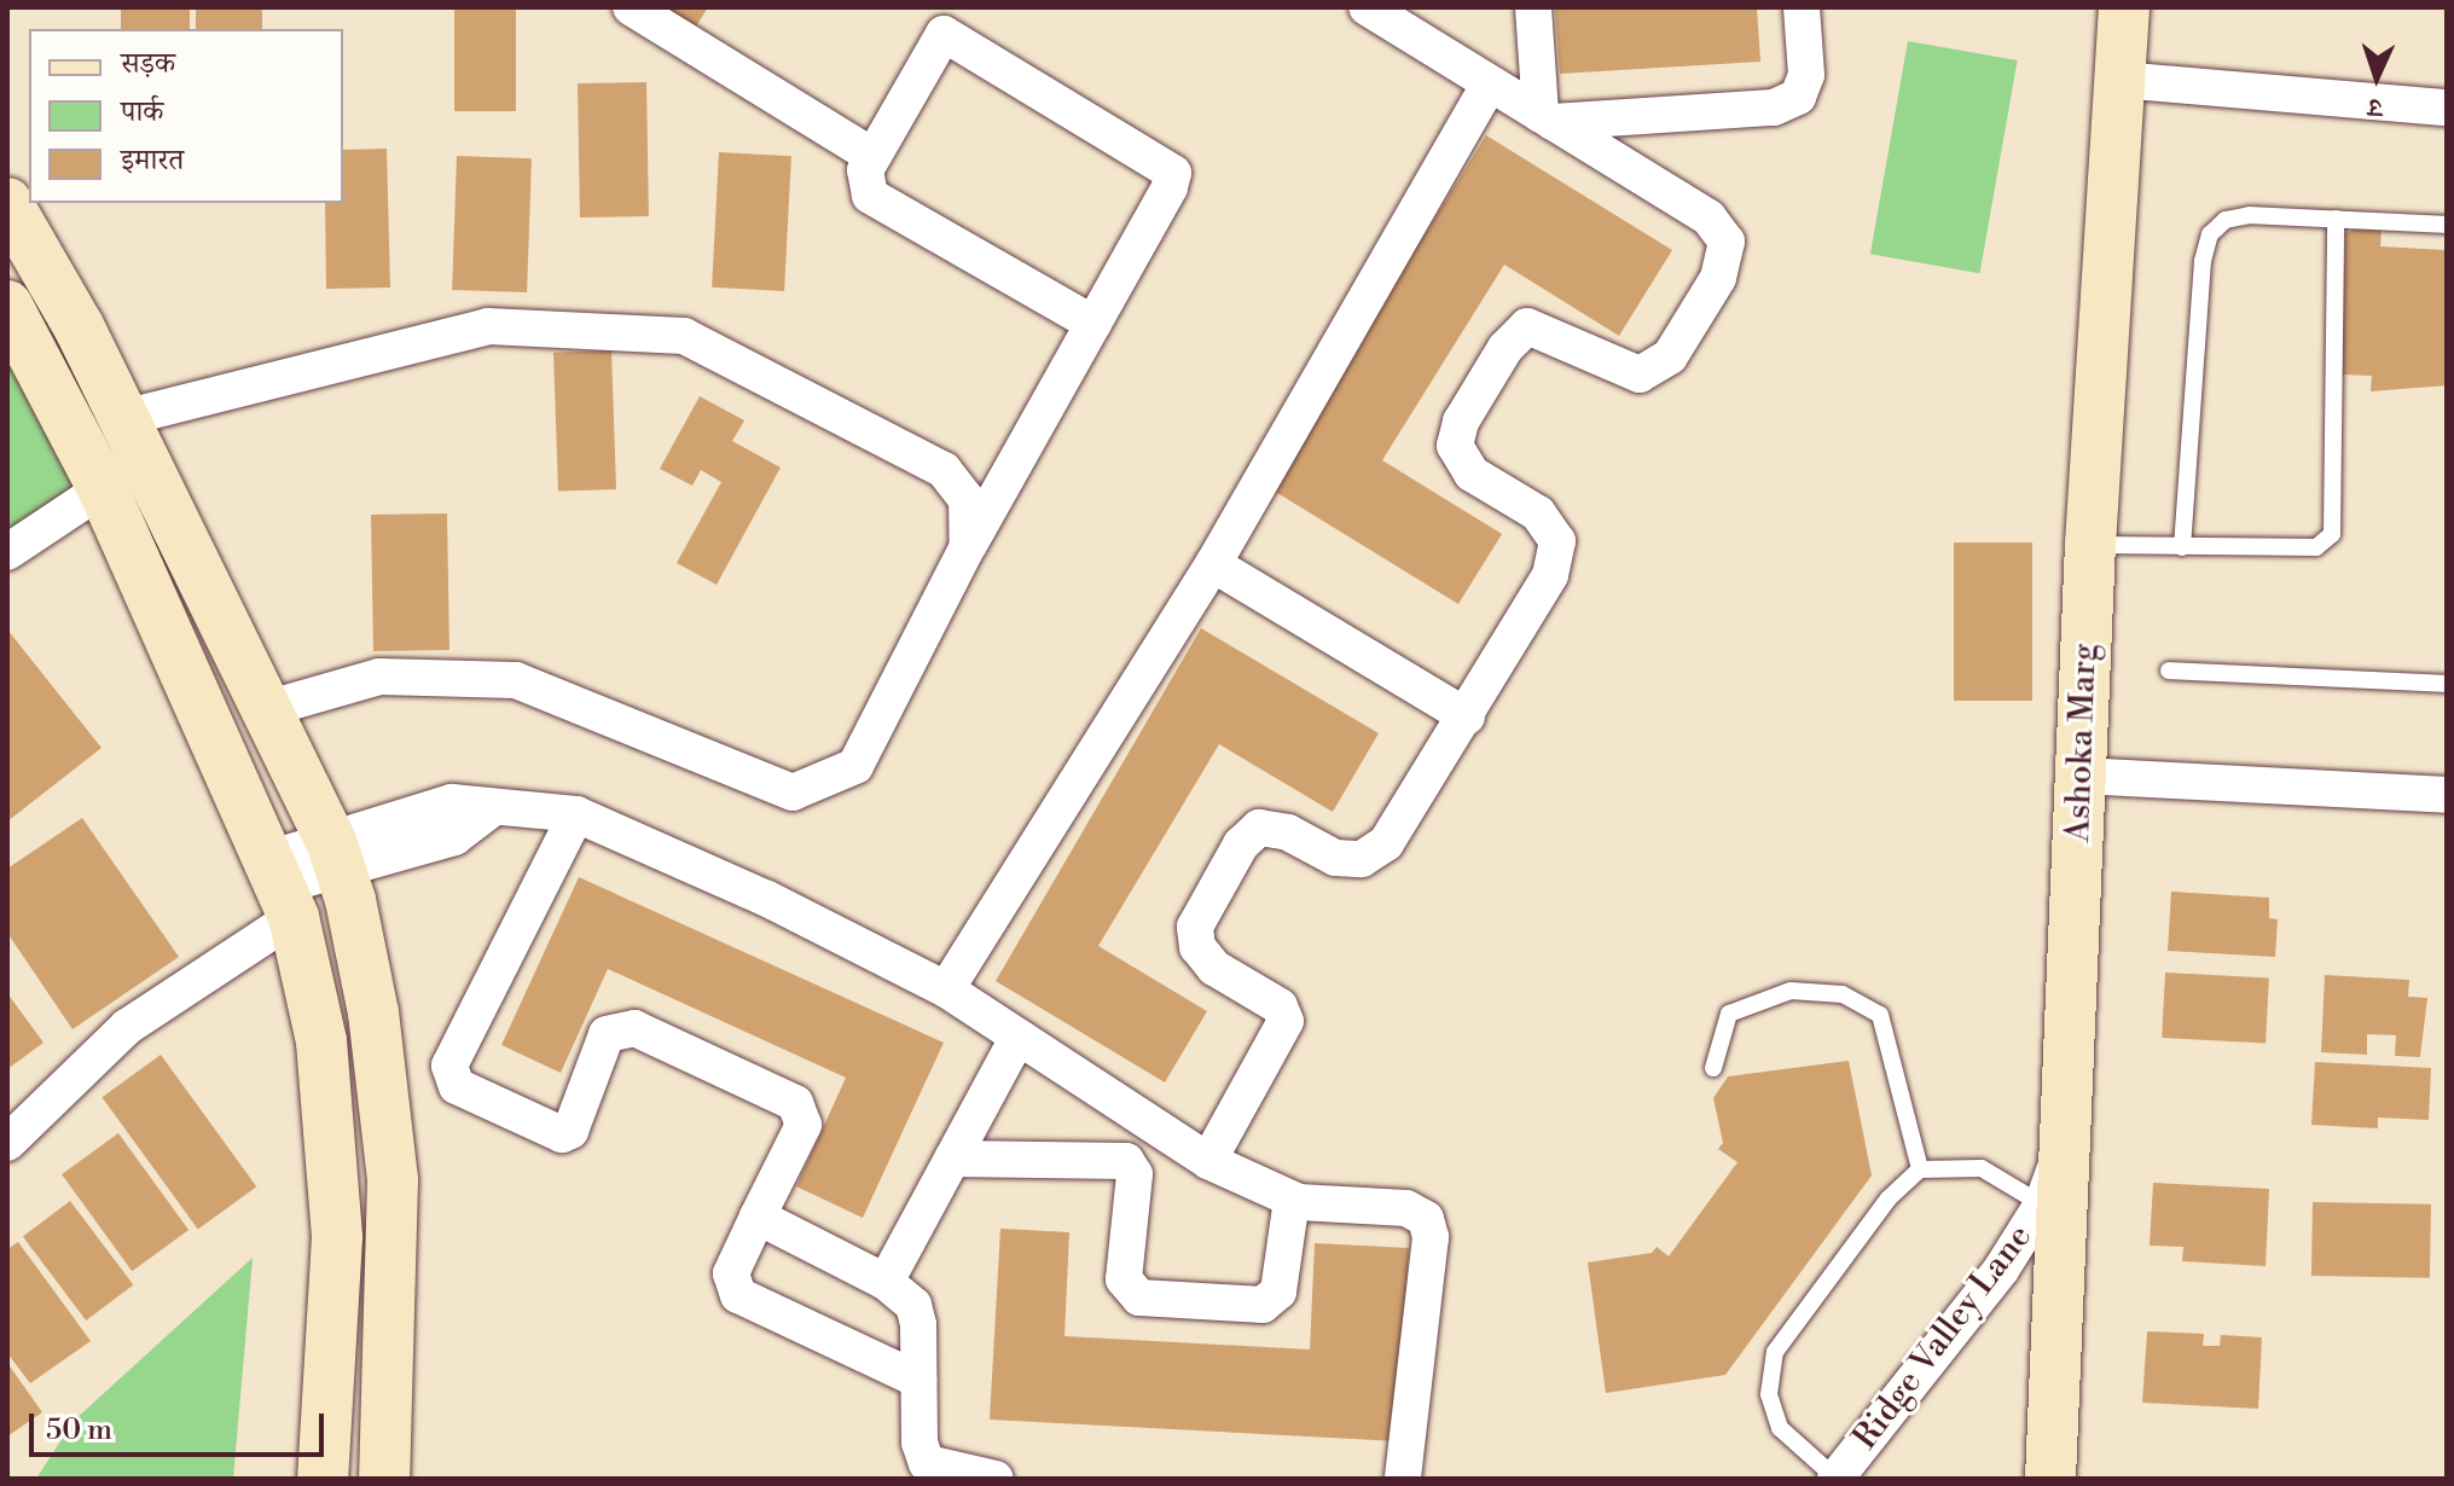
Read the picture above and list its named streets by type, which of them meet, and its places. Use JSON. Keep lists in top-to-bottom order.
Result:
{
  "streets": {
    "street": ["Ashoka Marg", "Ridge Valley Lane"]
  },
  "crossings": [
    ["Ashoka Marg", "Ridge Valley Lane"]
  ],
  "legend": ["सड़क", "पार्क", "इमारत"],
  "scale_bar": "50 m",
  "north": "bottom"
}
